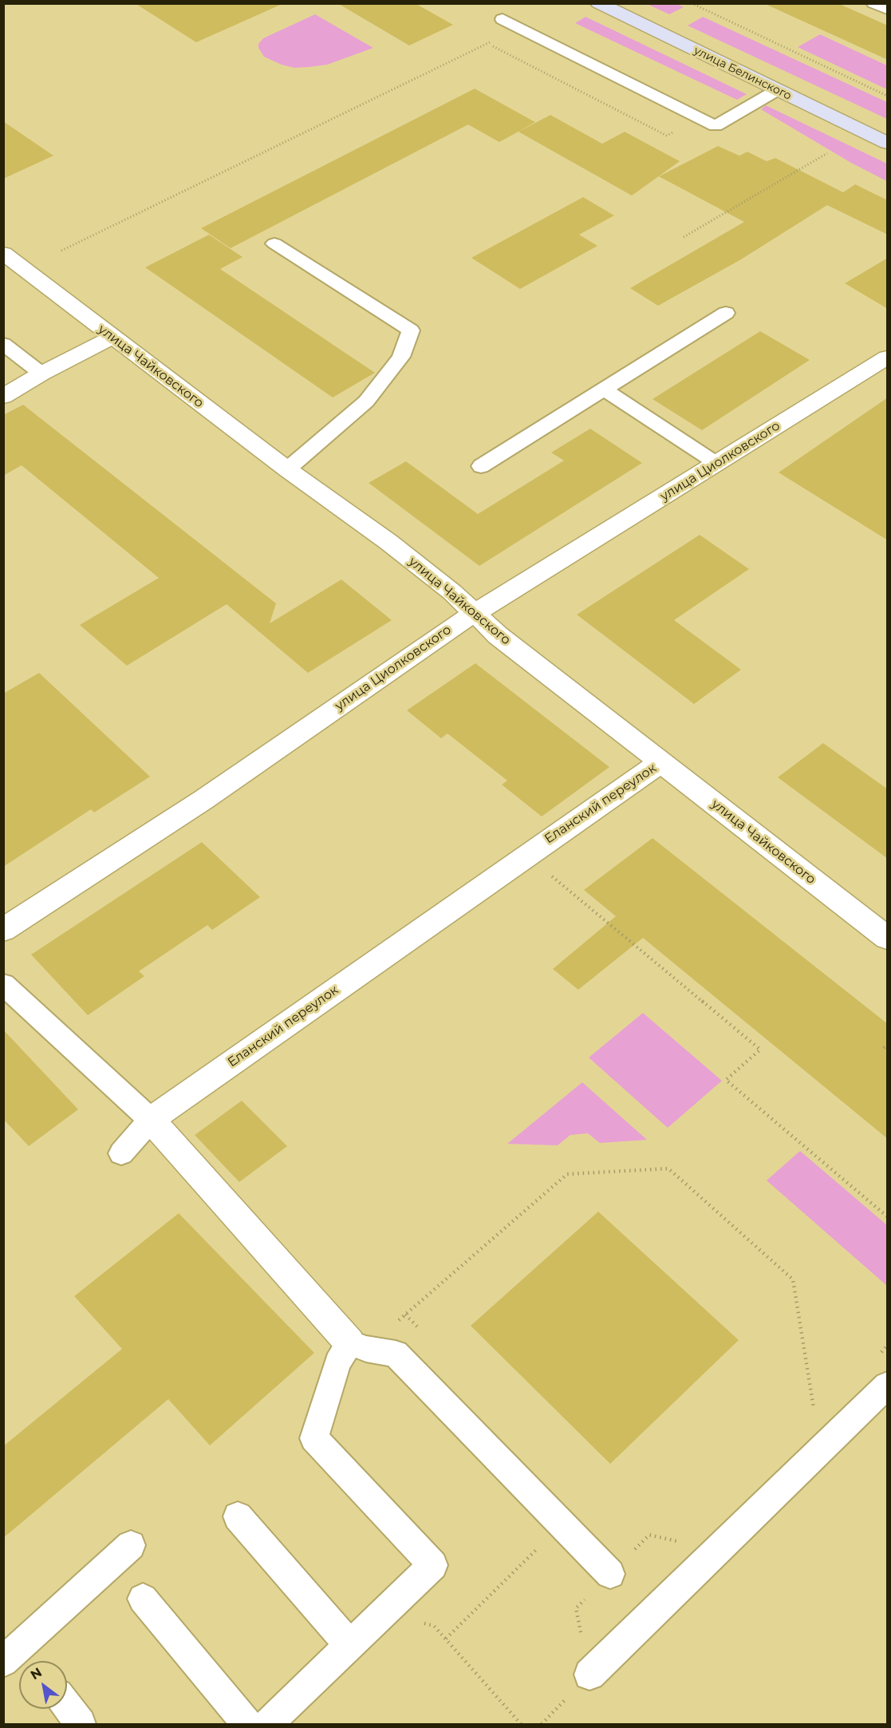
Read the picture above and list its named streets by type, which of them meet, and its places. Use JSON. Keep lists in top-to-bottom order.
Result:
{
  "streets": {
    "main road": ["улица Белинского"],
    "street": ["улица Чайковского", "улица Циолковского", "Еланский переулок"]
  },
  "crossings": [
    ["улица Чайковского", "улица Циолковского"],
    ["улица Чайковского", "Еланский переулок"]
  ],
  "north": "top left"
}
